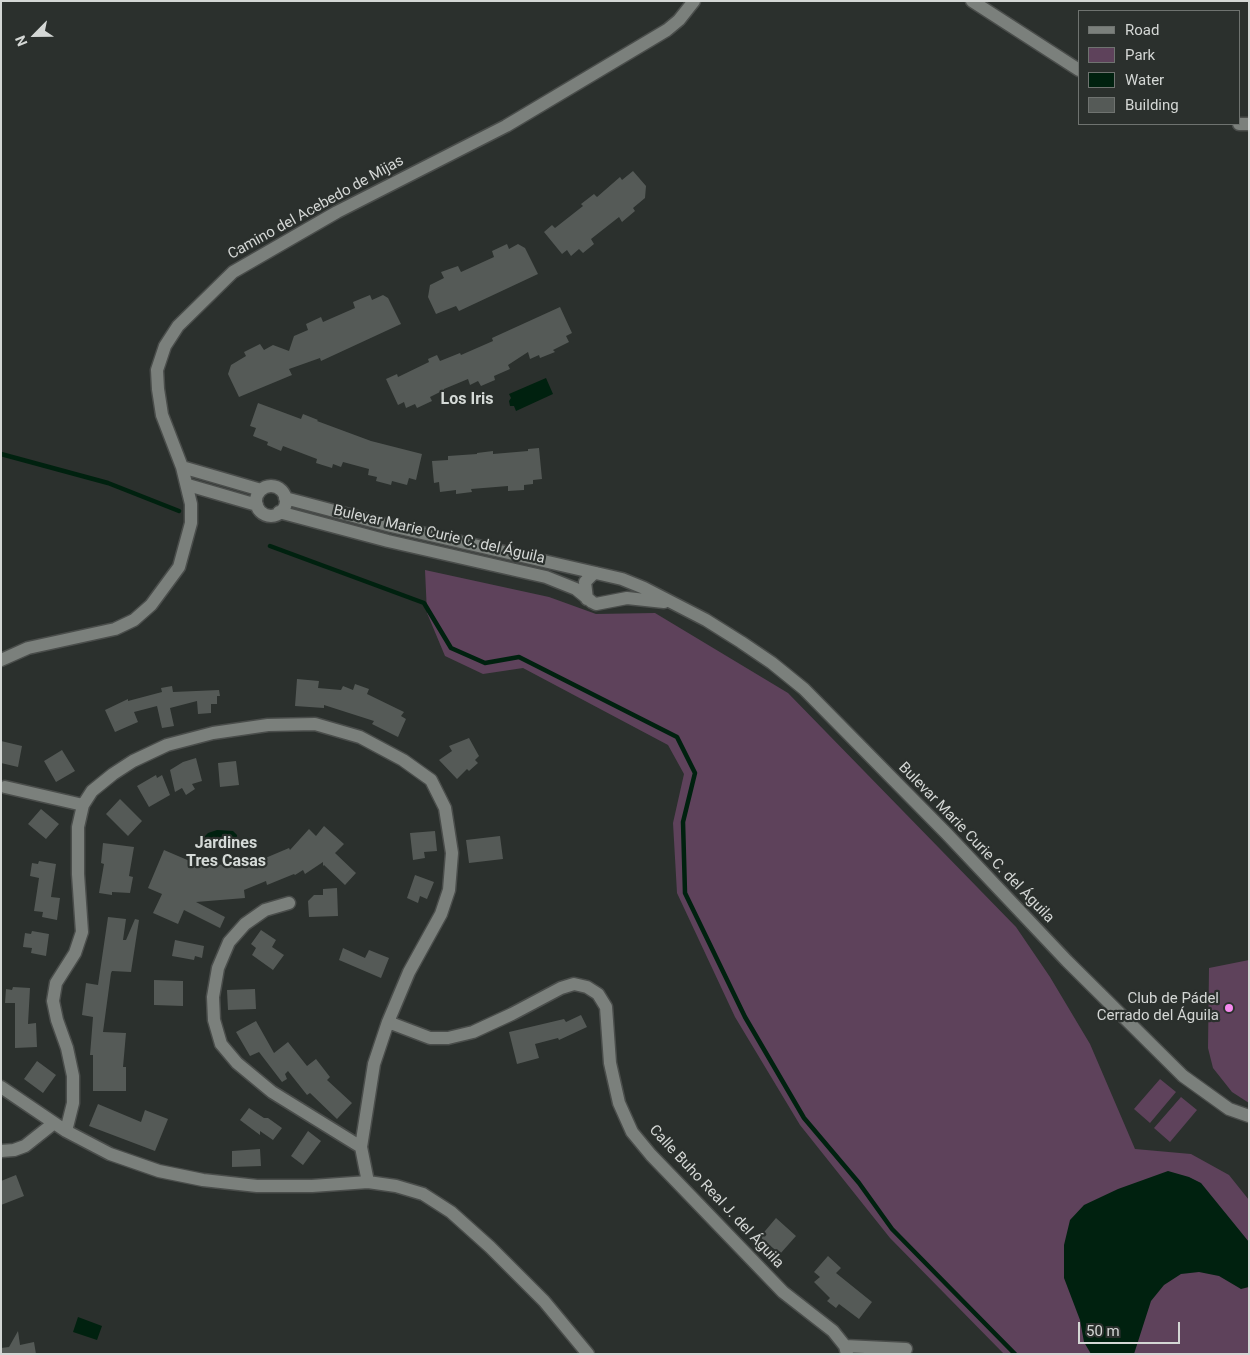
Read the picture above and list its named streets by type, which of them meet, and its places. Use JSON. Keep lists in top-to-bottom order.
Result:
{
  "streets": {
    "street": ["Camino del Acebedo de Mijas", "Bulevar Marie Curie C. del Águila", "Calle Buho Real J. del Águila"]
  },
  "districts": ["Los Iris", "Jardines Tres Casas"],
  "places": ["Club de Pádel Cerrado del Águila"],
  "legend": [
    "Road",
    "Park",
    "Water",
    "Building"
  ],
  "scale_bar": "50 m",
  "north": "bottom left"
}
